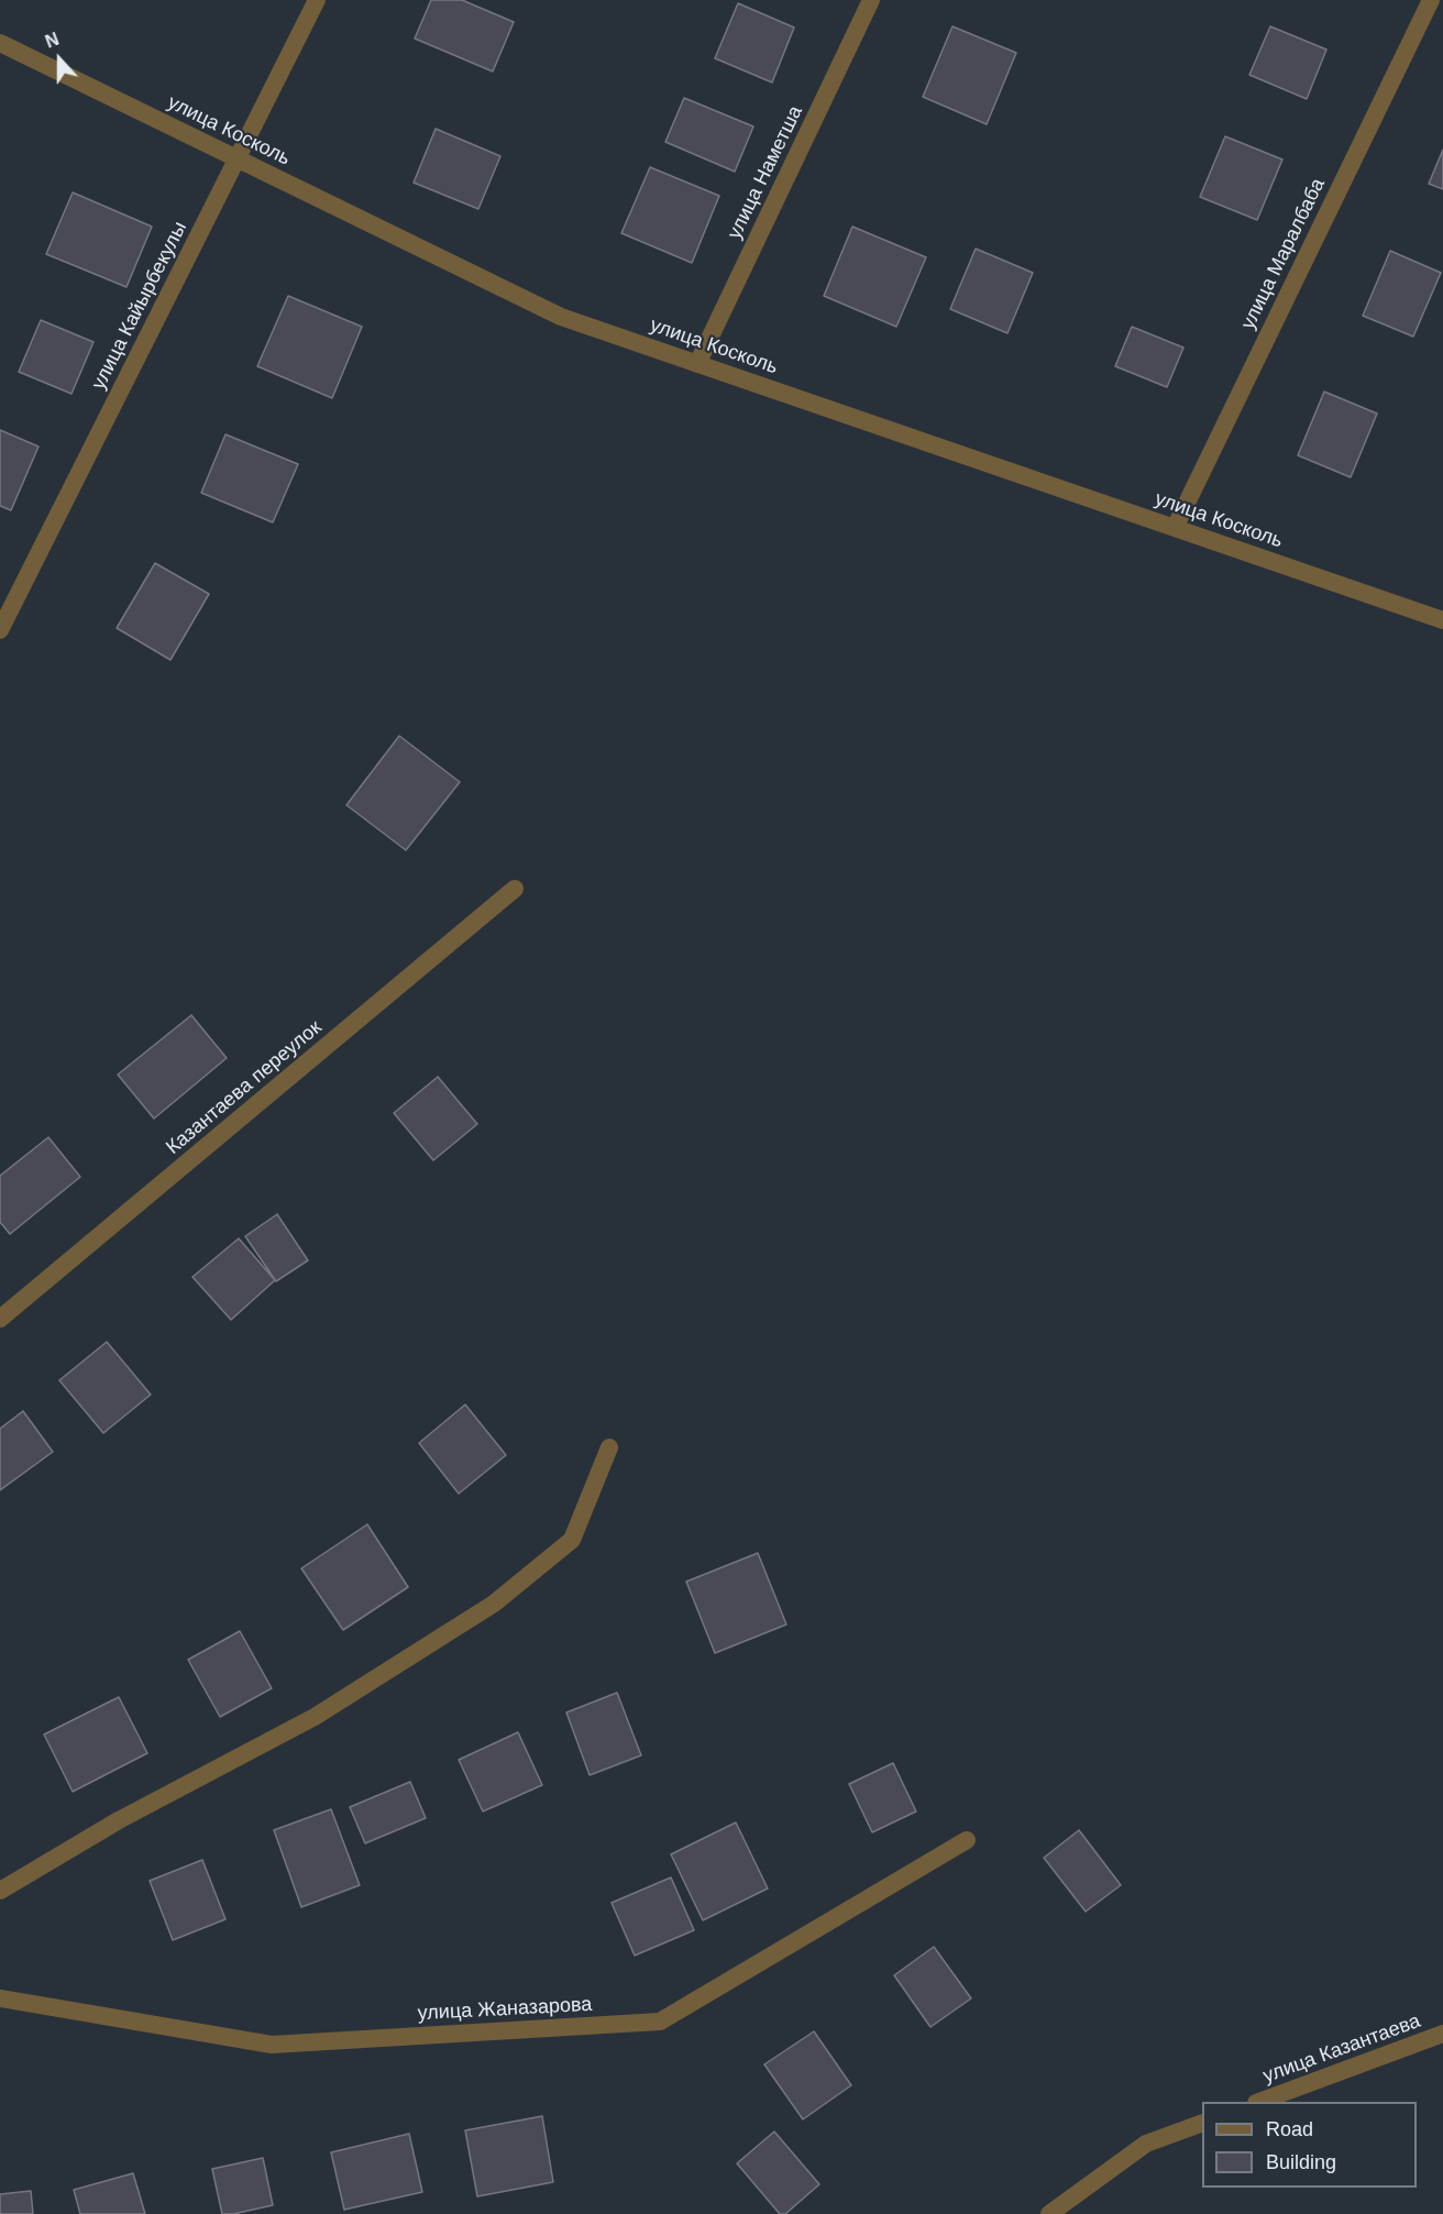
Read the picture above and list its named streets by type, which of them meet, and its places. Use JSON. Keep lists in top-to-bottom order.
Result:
{
  "streets": {
    "street": [
      "улица Косколь",
      "улица Наметша",
      "улица Маралбаба",
      "улица Кайырбекулы",
      "Казантаева переулок",
      "улица Жаназарова",
      "улица Казантаева"
    ]
  },
  "crossings": [
    ["улица Косколь", "улица Наметша"],
    ["улица Косколь", "улица Маралбаба"],
    ["улица Косколь", "улица Кайырбекулы"]
  ],
  "legend": ["Road", "Building"],
  "north": "top"
}
